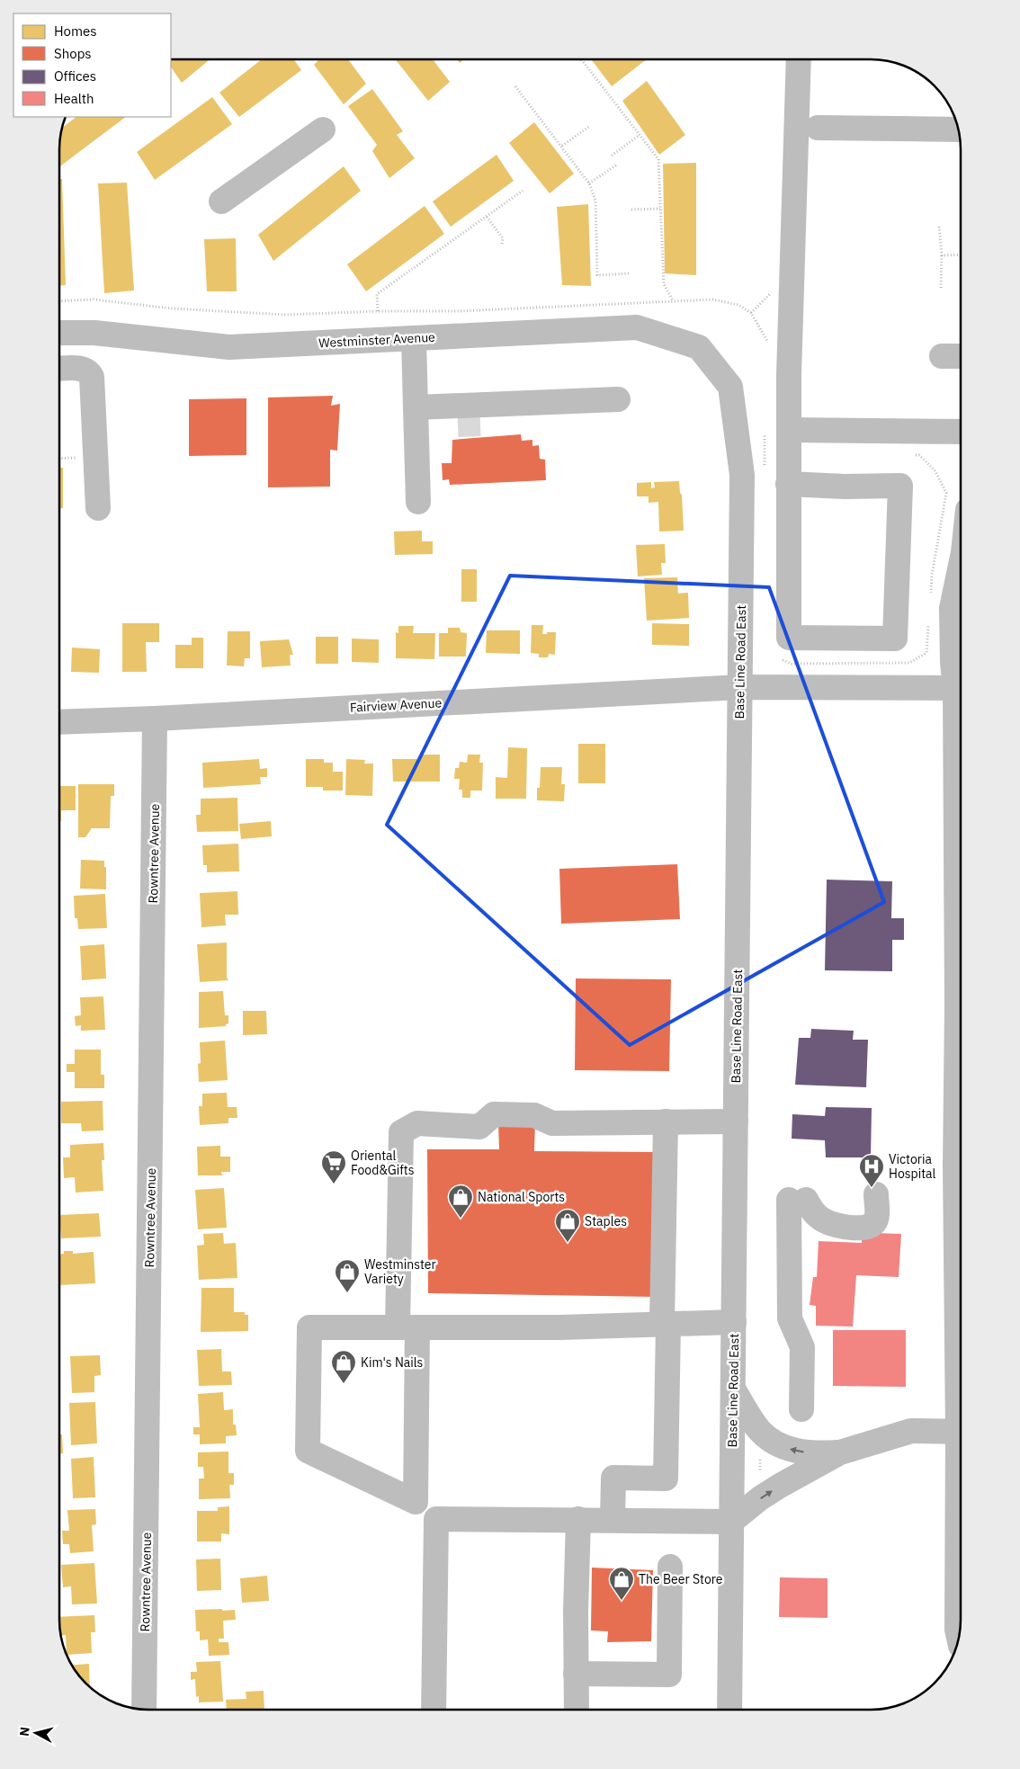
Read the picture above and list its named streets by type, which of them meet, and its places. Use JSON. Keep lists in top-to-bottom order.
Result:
{
  "streets": {
    "street": [
      "Westminster Avenue",
      "Base Line Road East",
      "Fairview Avenue",
      "Rowntree Avenue"
    ]
  },
  "crossings": [
    ["Westminster Avenue", "Base Line Road East"],
    ["Base Line Road East", "Fairview Avenue"],
    ["Fairview Avenue", "Rowntree Avenue"]
  ],
  "places": {
    "supermarket": ["Oriental Food&Gifts"],
    "hospital": ["Victoria Hospital"],
    "shop": [
      "National Sports",
      "Staples",
      "Westminster Variety",
      "Kim's Nails",
      "The Beer Store"
    ]
  },
  "legend": [
    "Homes",
    "Shops",
    "Offices",
    "Health"
  ],
  "north": "left"
}
